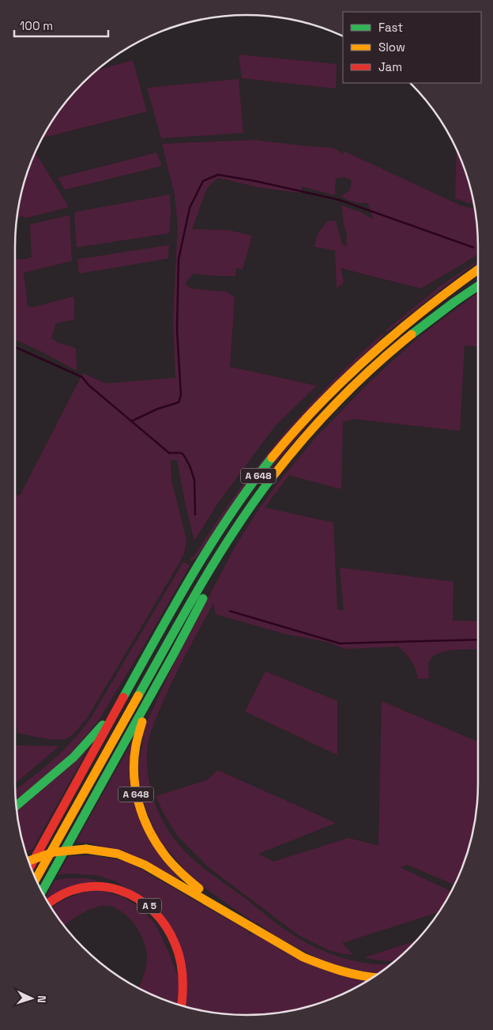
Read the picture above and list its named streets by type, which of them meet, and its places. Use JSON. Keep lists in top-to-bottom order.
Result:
{
  "streets": {
    "highway": ["A 648", "A 5"]
  },
  "legend": ["Fast", "Slow", "Jam"],
  "scale_bar": "100 m",
  "north": "right"
}
